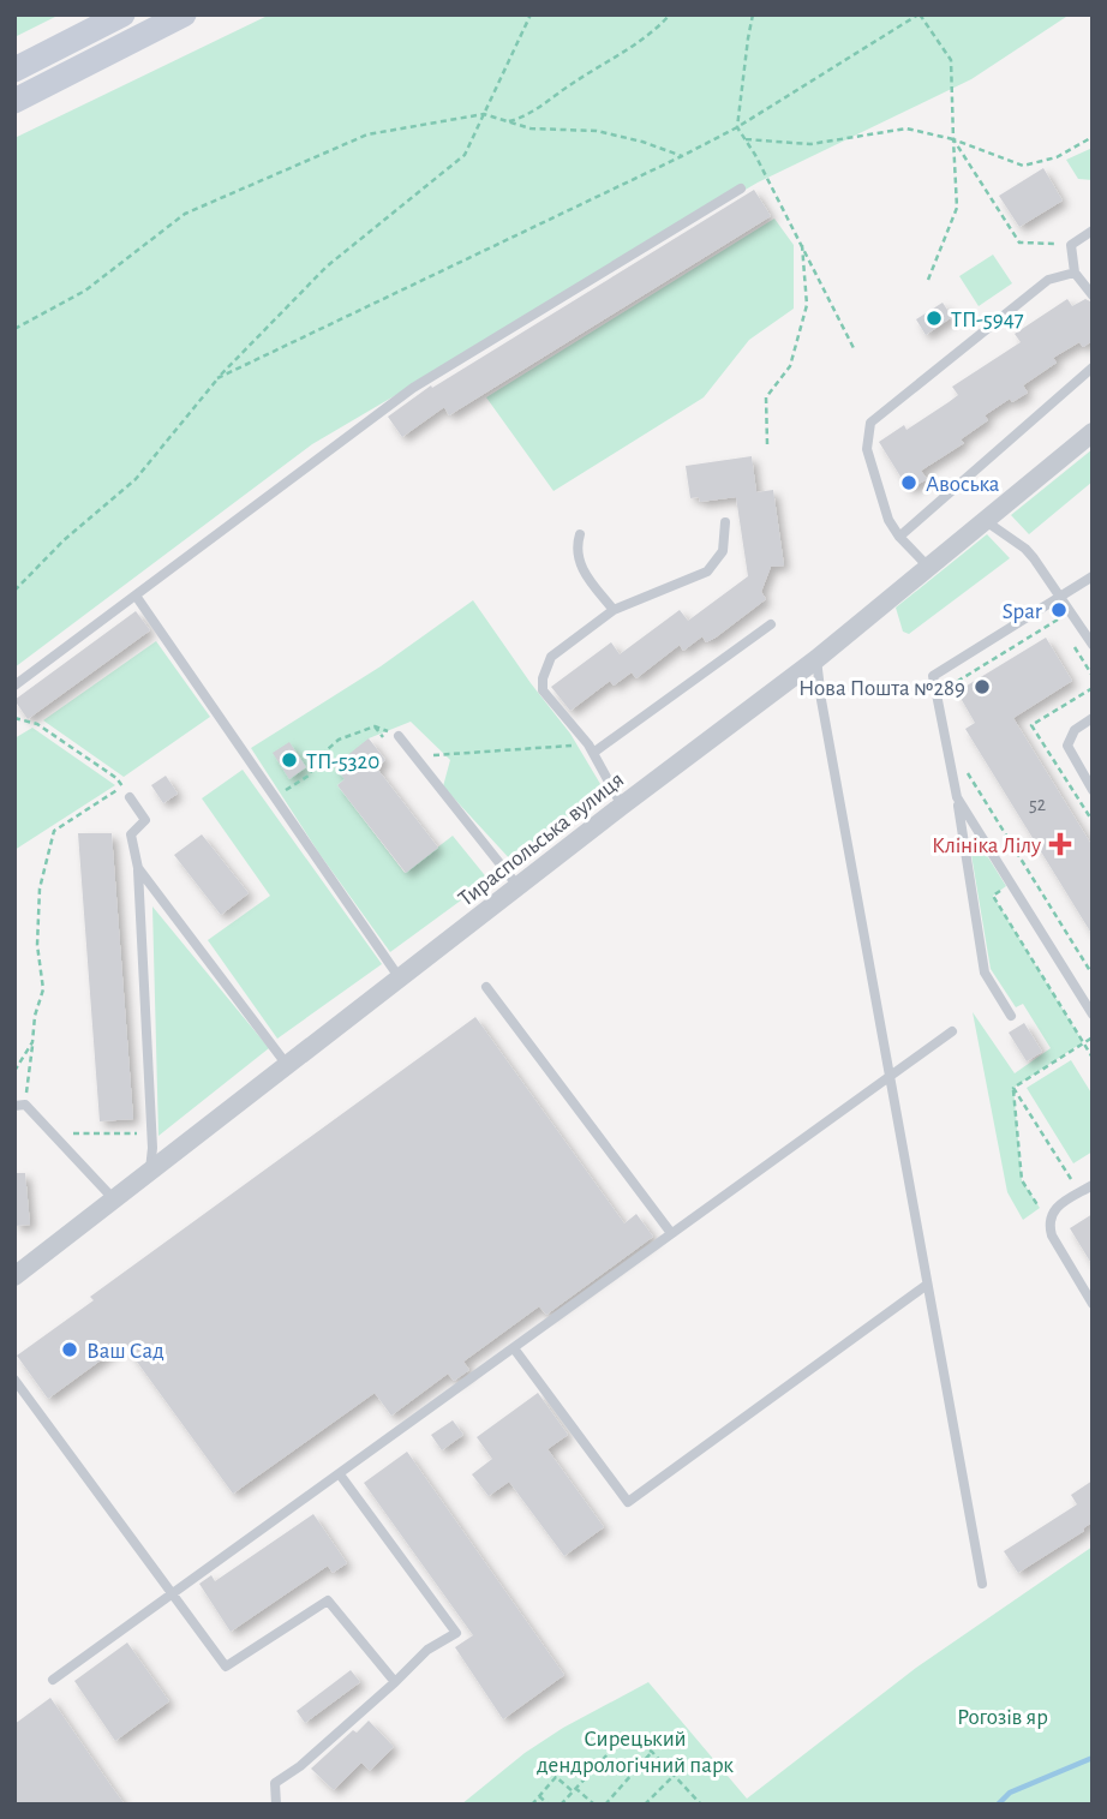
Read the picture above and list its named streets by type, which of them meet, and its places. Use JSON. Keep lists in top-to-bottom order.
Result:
{
  "streets": {
    "street": ["Тираспольська вулиця"]
  },
  "parks": ["Рогозів яр", "Сирецький дендрологічний парк"],
  "places": {
    "other": [
      "ТП-5947",
      "Авоська",
      "Spar",
      "Нова Пошта №289",
      "ТП-5320",
      "Ваш Сад"
    ],
    "health": ["Клініка Лілу"]
  },
  "house_numbers": ["52"]
}
